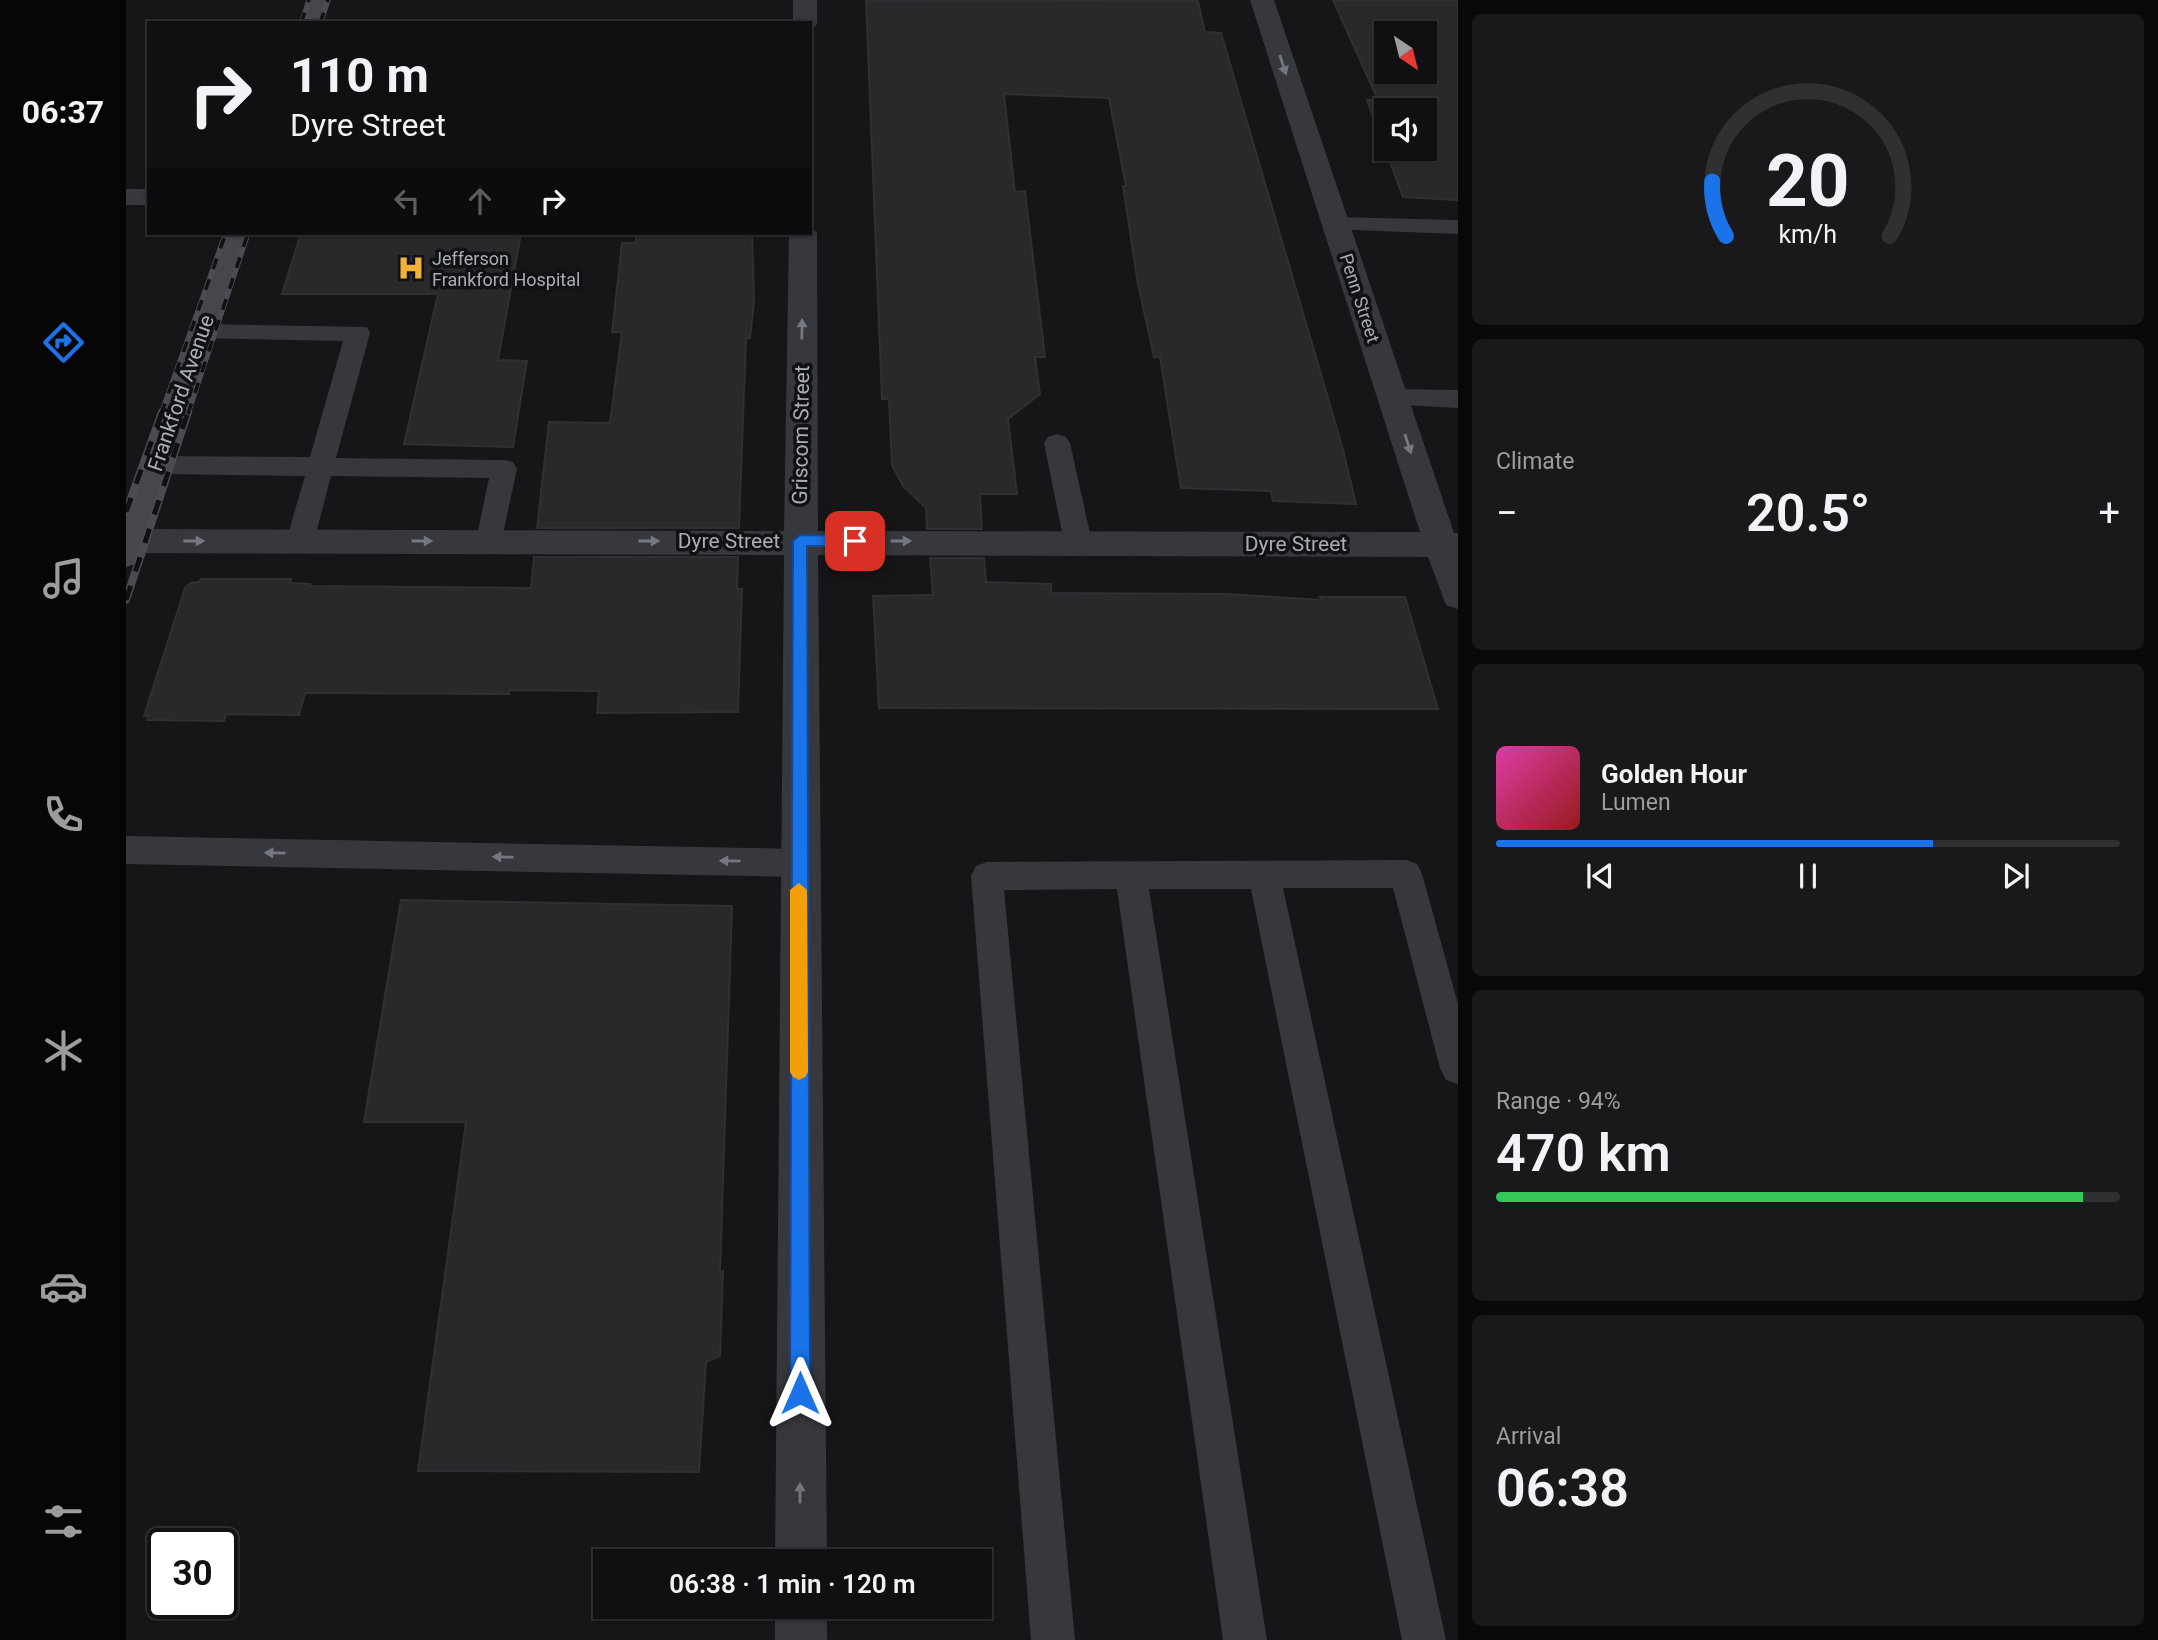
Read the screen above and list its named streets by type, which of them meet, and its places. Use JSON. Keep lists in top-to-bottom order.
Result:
{
  "streets": {
    "main road": ["Frankford Avenue"],
    "street": ["Penn Street", "Griscom Street", "Dyre Street"]
  },
  "crossings": [
    ["Penn Street", "Dyre Street"],
    ["Frankford Avenue", "Dyre Street"],
    ["Griscom Street", "Dyre Street"]
  ],
  "one_way": ["Penn Street", "Griscom Street", "Dyre Street"],
  "places": {
    "hospital": ["Jefferson Frankford Hospital"]
  },
  "north": "bottom right",
  "page": {
    "tabs": "06:37",
    "turn": ["110 m", "Dyre Street"],
    "tile": [
      "Climate",
      ["Range · 94%", "470 km"],
      ["Arrival", "06:38"]
    ],
    "heat": ["−", "20.5°", "+"],
    "song": ["Golden Hour", "Lumen"],
    "limit": "30",
    "trip": "06:38 · 1 min · 120 m",
    "gauge": ["20", "km/h"]
  }
}
